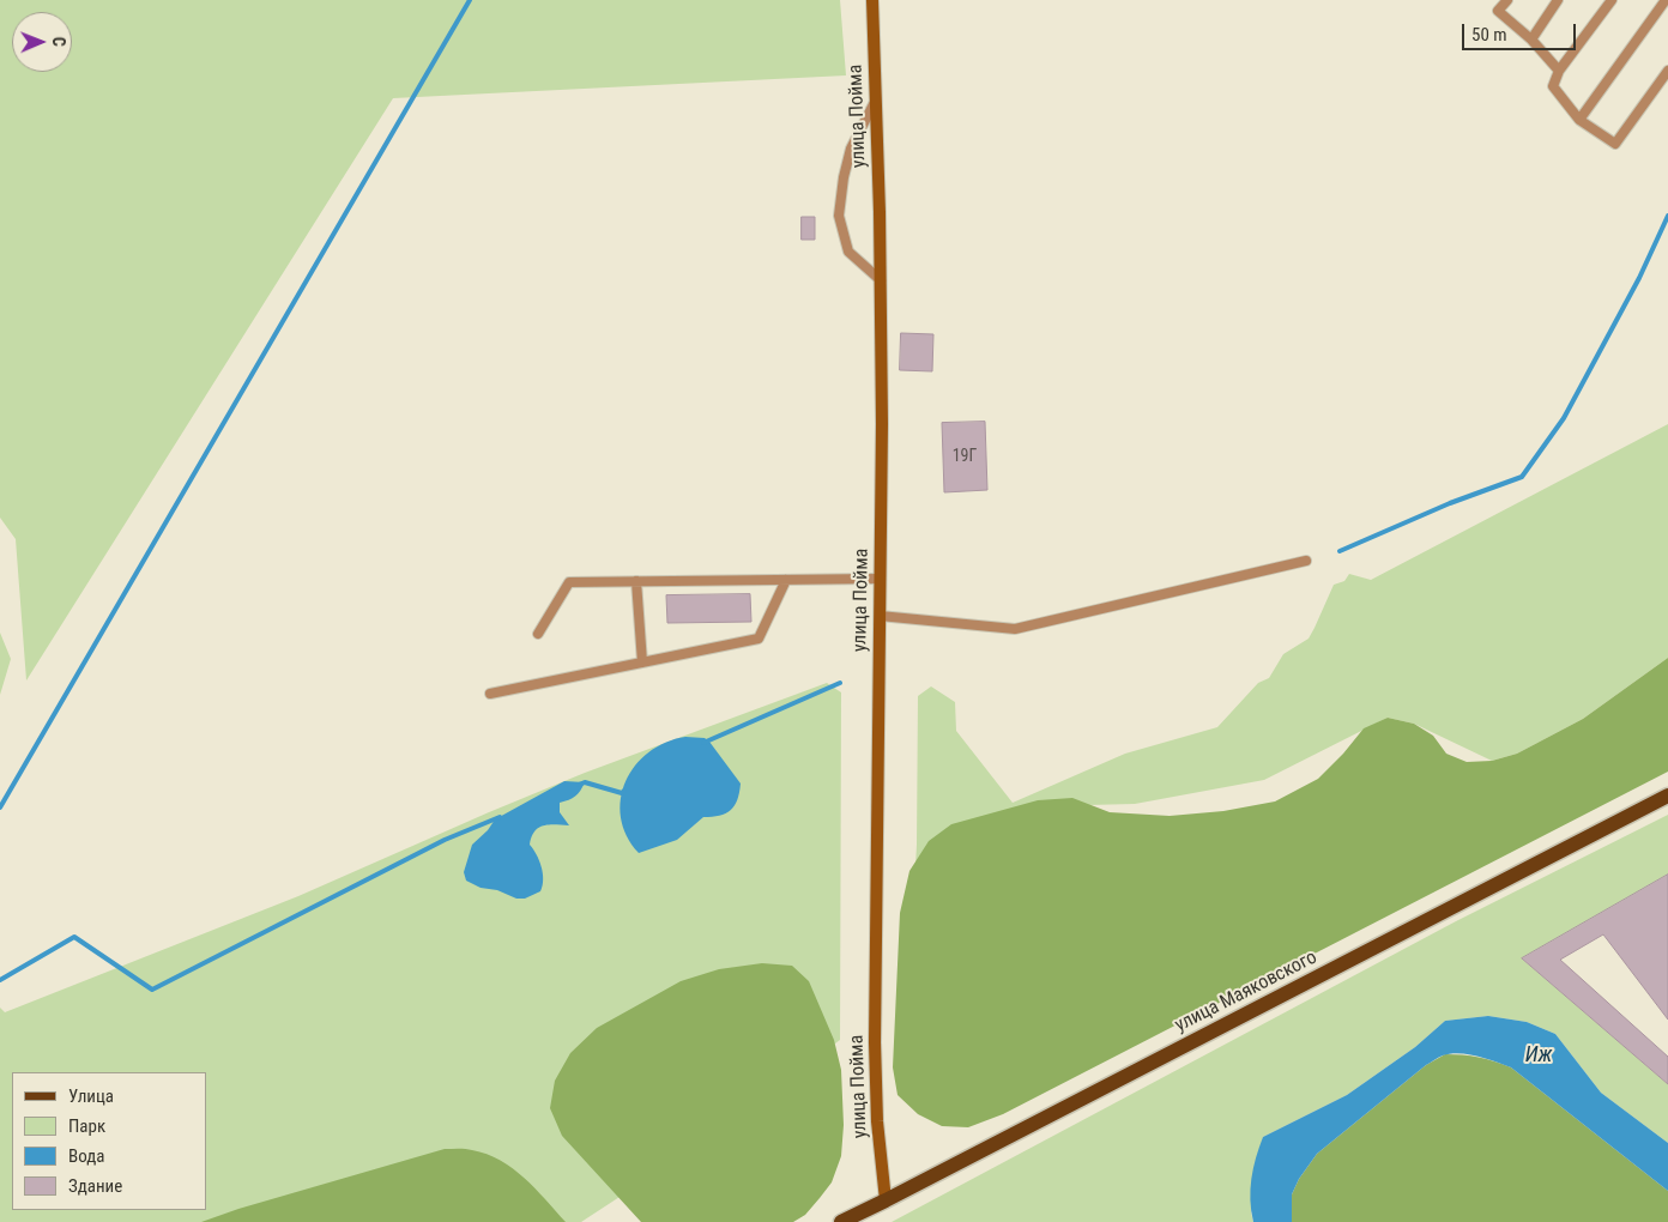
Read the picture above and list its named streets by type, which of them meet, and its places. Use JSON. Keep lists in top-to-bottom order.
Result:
{
  "streets": {
    "main road": ["улица Пойма", "улица Маяковского"]
  },
  "crossings": [
    ["улица Пойма", "улица Маяковского"]
  ],
  "water": ["Иж"],
  "house_numbers": ["19Г"],
  "legend": [
    "Улица",
    "Парк",
    "Вода",
    "Здание"
  ],
  "scale_bar": "50 m",
  "north": "right"
}
